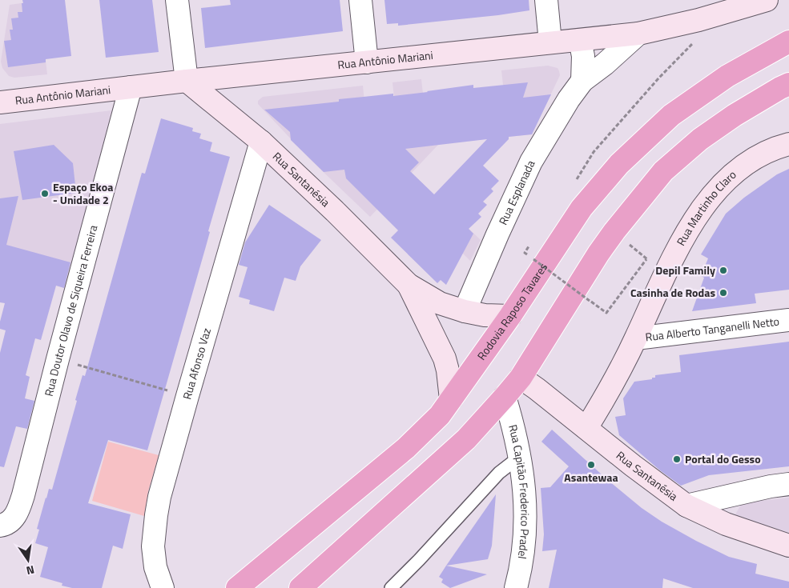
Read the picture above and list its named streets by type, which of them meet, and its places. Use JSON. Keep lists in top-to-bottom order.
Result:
{
  "streets": {
    "highway": ["Rodovia Raposo Tavares"],
    "main road": ["Rua Antônio Mariani", "Rua Santanésia", "Rua Martinho Claro"],
    "street": [
      "Rua Esplanada",
      "Rua Doutor Olavo de Siqueira Ferreira",
      "Rua Alberto Tanganelli Netto",
      "Rua Afonso Vaz",
      "Rua Capitão Frederico Pradel"
    ]
  },
  "crossings": [
    ["Rua Antônio Mariani", "Rua Santanésia"],
    ["Rua Antônio Mariani", "Rua Esplanada"],
    ["Rua Antônio Mariani", "Rua Doutor Olavo de Siqueira Ferreira"],
    ["Rua Santanésia", "Rua Esplanada"],
    ["Rua Santanésia", "Rua Martinho Claro"],
    ["Rua Santanésia", "Rodovia Raposo Tavares"],
    ["Rua Santanésia", "Rua Afonso Vaz"],
    ["Rua Martinho Claro", "Rua Alberto Tanganelli Netto"]
  ],
  "places": [
    "Espaço Ekoa - Unidade 2",
    "Depil Family",
    "Casinha de Rodas",
    "Portal do Gesso",
    "Asantewaa"
  ],
  "north": "bottom"
}
